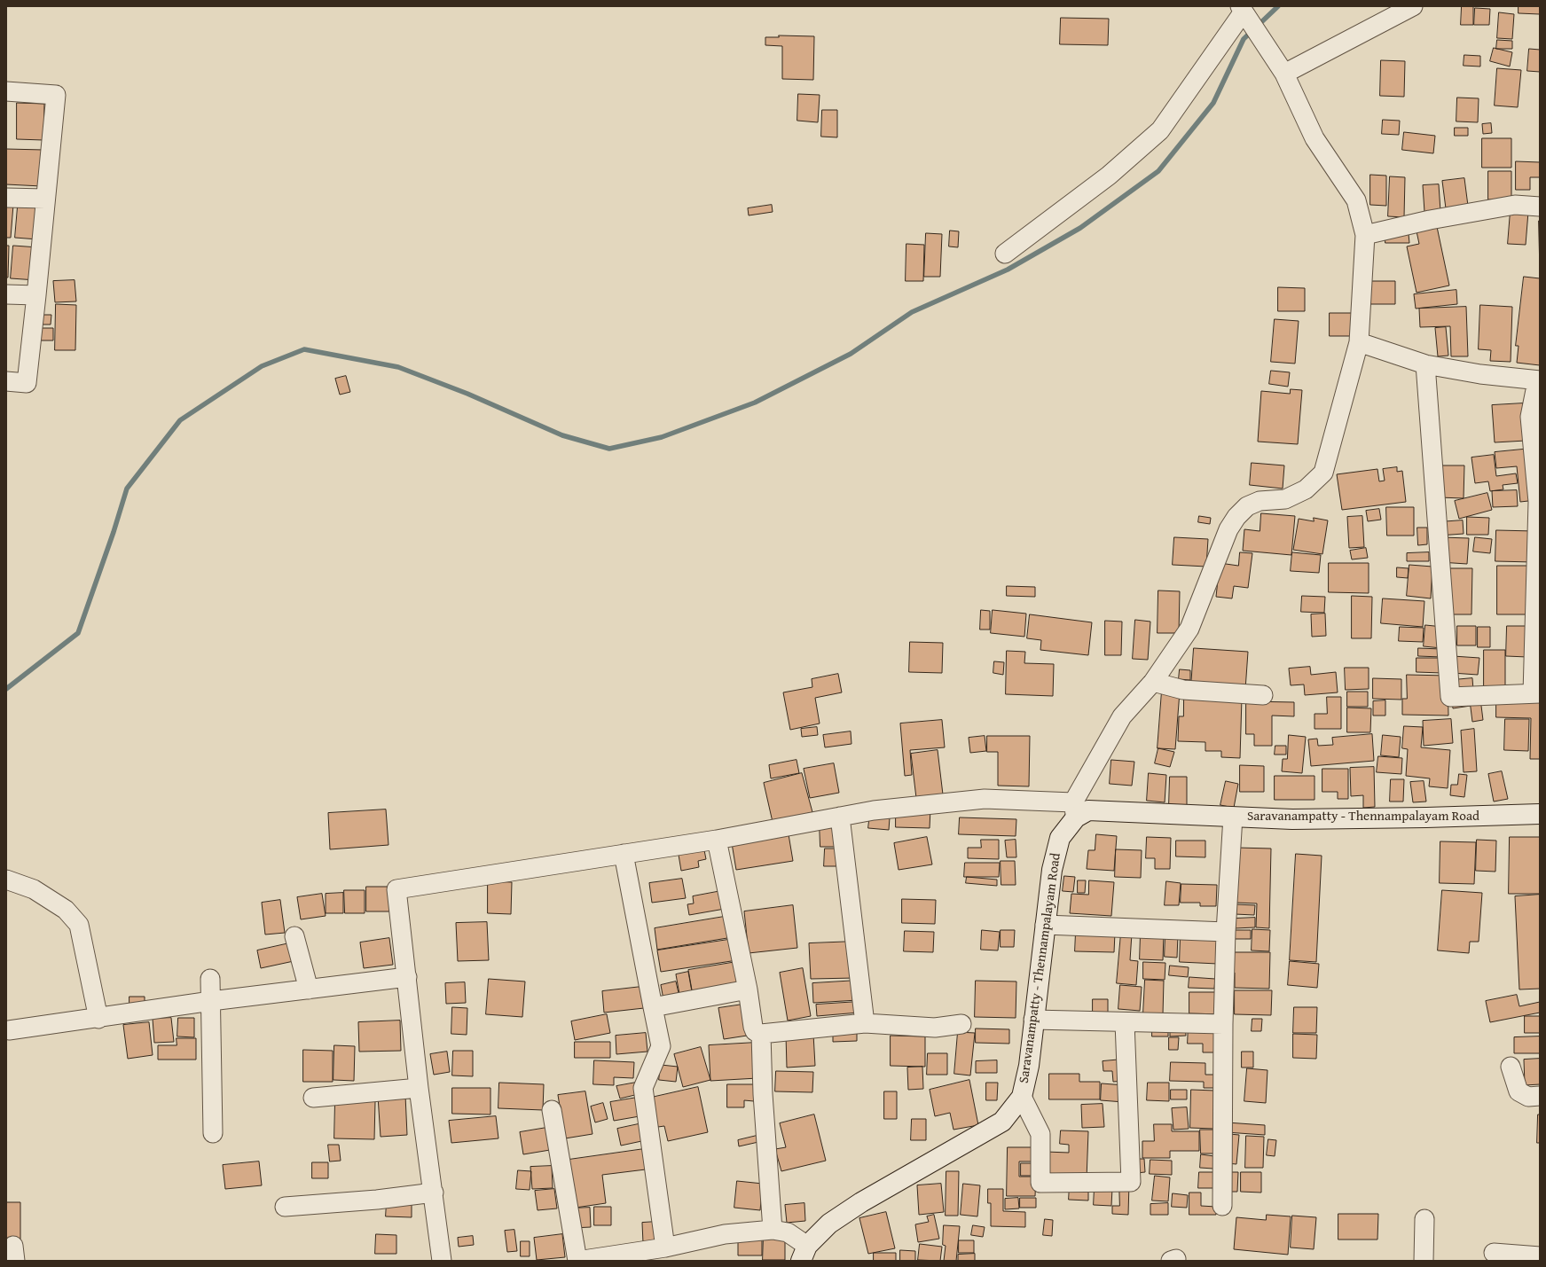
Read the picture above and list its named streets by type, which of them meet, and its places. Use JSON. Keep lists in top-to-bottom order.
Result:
{
  "streets": {
    "main road": ["Saravanampatty - Thennampalayam Road"]
  }
}
